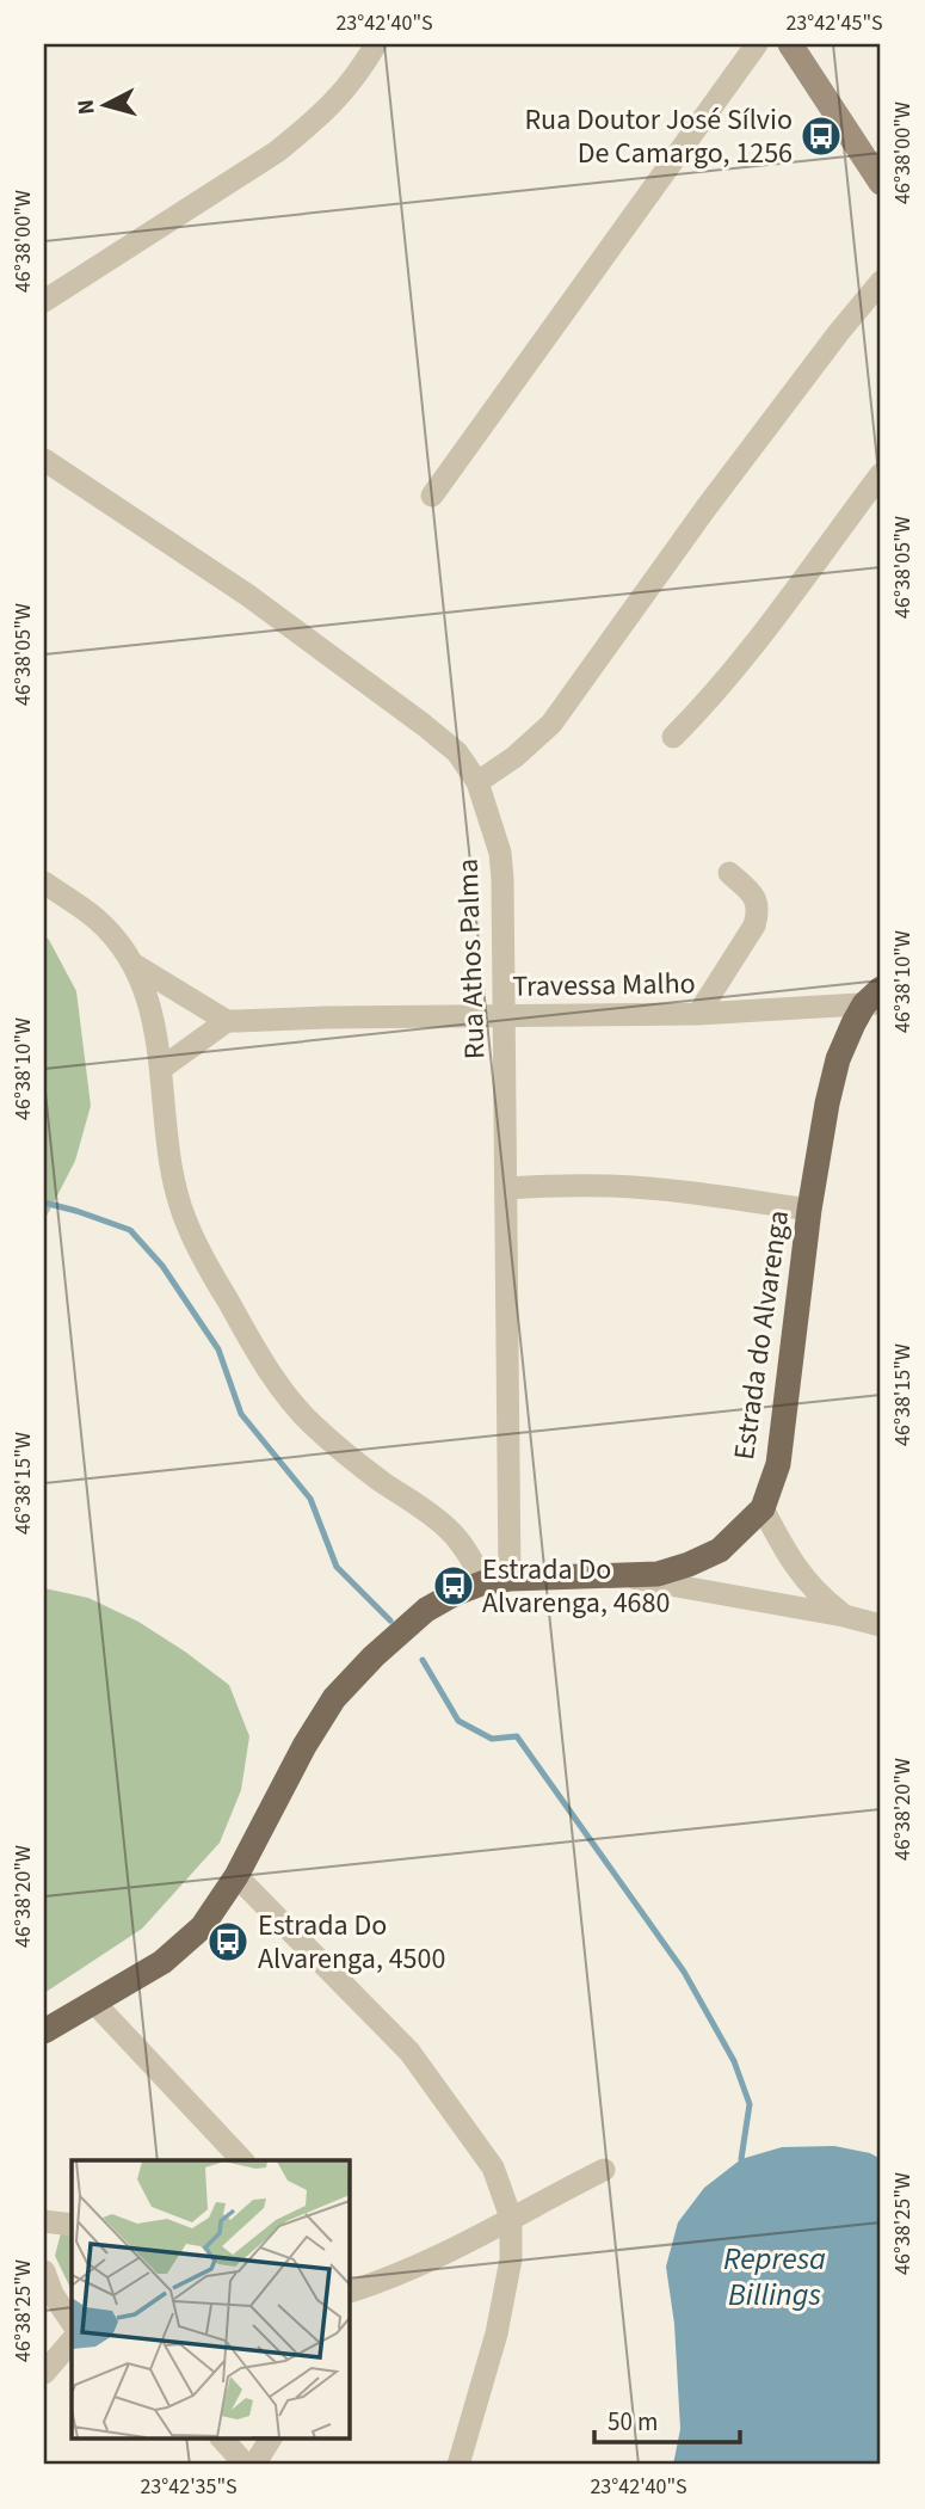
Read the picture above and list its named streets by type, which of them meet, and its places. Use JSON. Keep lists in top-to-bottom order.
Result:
{
  "streets": {
    "main road": ["Estrada do Alvarenga"],
    "street": ["Rua Athos Palma", "Travessa Malho"]
  },
  "crossings": [
    ["Rua Athos Palma", "Travessa Malho"],
    ["Rua Athos Palma", "Estrada do Alvarenga"],
    ["Travessa Malho", "Estrada do Alvarenga"]
  ],
  "water": ["Represa Billings"],
  "places": {
    "bus stop": ["Rua Doutor José Sílvio De Camargo, 1256", "Estrada Do Alvarenga, 4680", "Estrada Do Alvarenga, 4500"]
  },
  "scale_bar": "50 m",
  "north": "left",
  "coordinates": [
    "23°42'40\"S",
    "23°42'45\"S",
    "46°38'00\"W",
    "46°38'05\"W",
    "46°38'10\"W",
    "46°38'15\"W",
    "46°38'20\"W",
    "46°38'25\"W",
    "23°42'35\"S"
  ]
}
